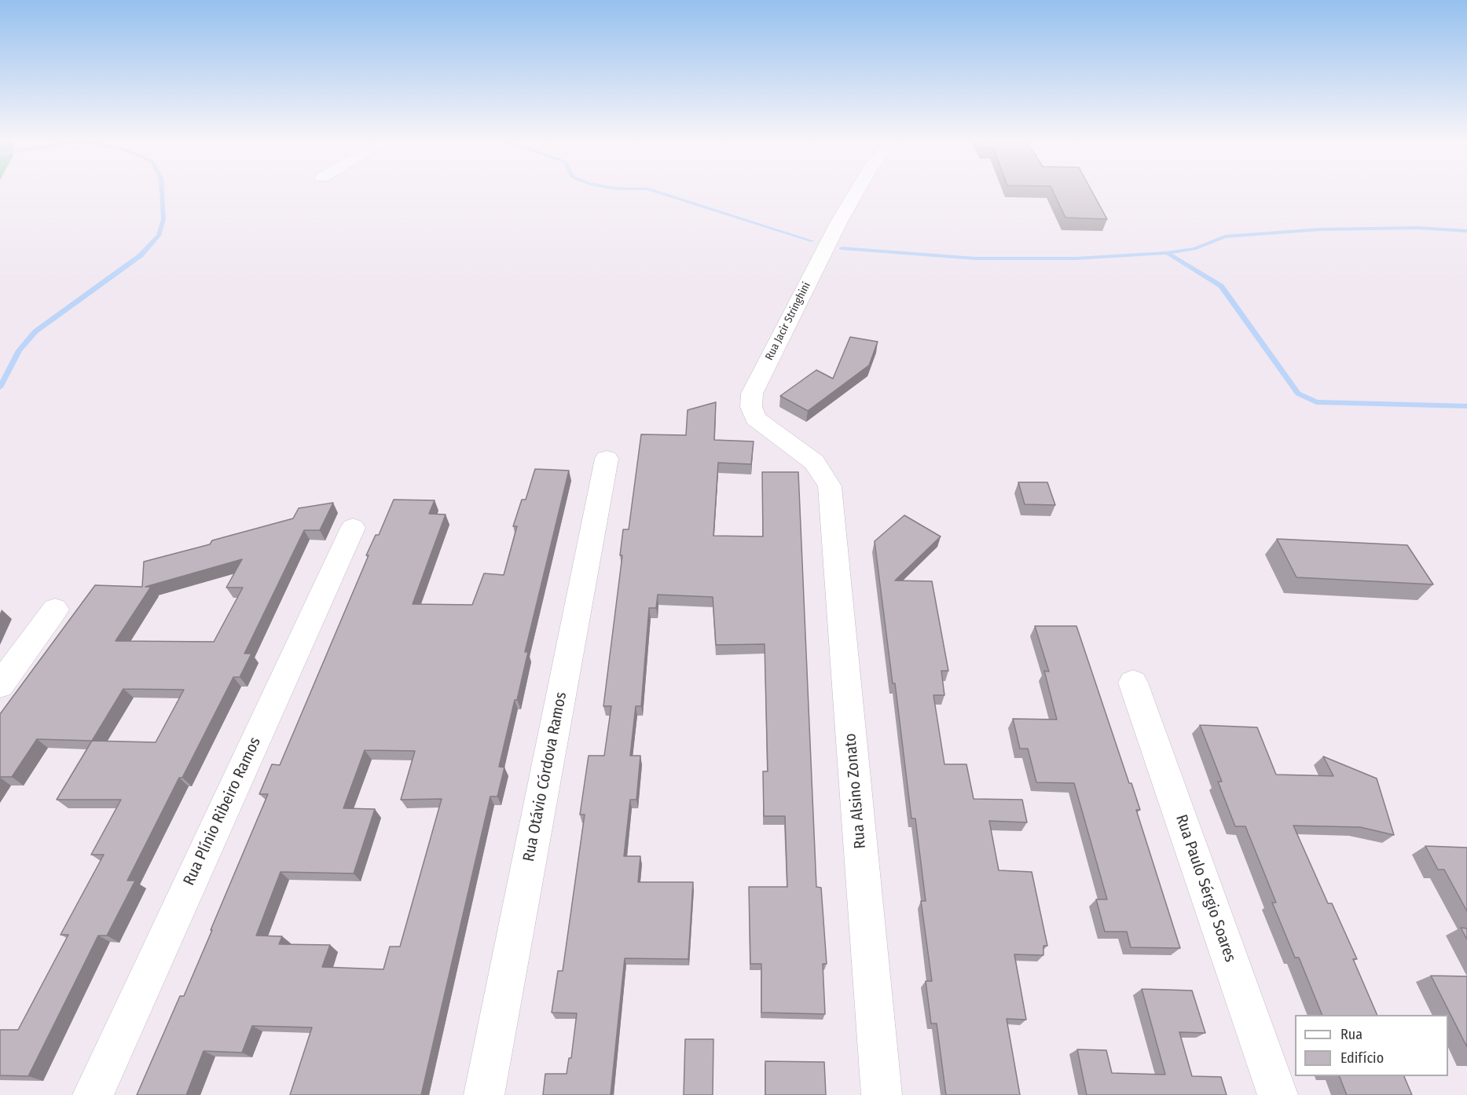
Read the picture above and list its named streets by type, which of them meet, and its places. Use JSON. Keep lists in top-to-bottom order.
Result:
{
  "streets": {
    "street": [
      "Rua Jacir Stringhini",
      "Rua Otávio Córdova Ramos",
      "Rua Alsino Zonato",
      "Rua Plínio Ribeiro Ramos",
      "Rua Paulo Sérgio Soares"
    ]
  },
  "crossings": [
    ["Rua Jacir Stringhini", "Rua Alsino Zonato"]
  ],
  "legend": ["Rua", "Edifício"]
}
